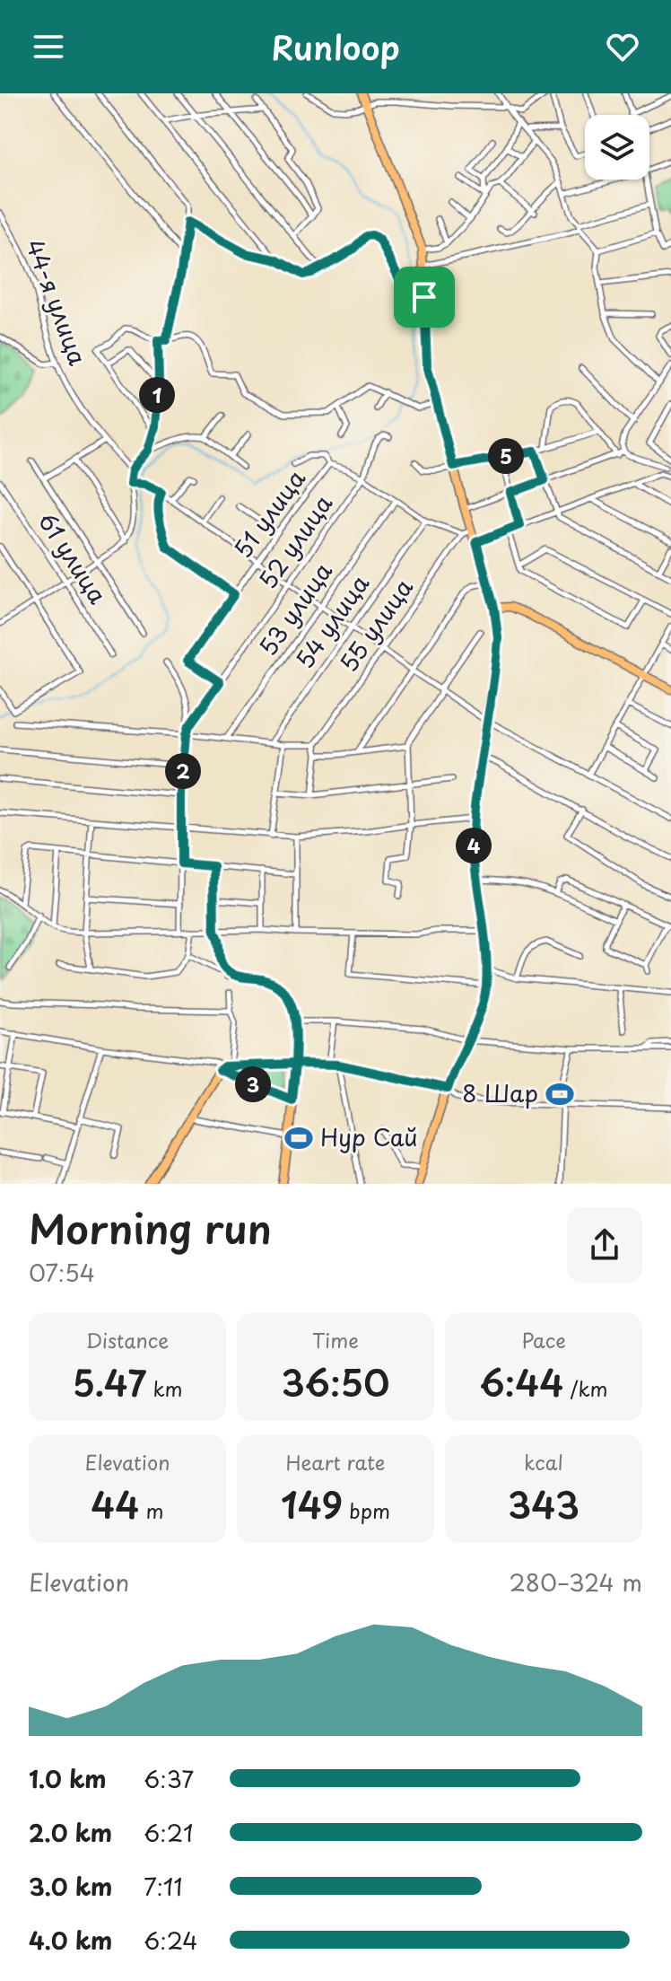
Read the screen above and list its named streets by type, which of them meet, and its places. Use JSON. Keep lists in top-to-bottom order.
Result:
{
  "streets": {
    "street": [
      "44-я улица",
      "51 улица",
      "52 улица",
      "61 улица",
      "53 улица",
      "54 улица",
      "55 улица"
    ]
  },
  "crossings": [
    ["51 улица", "52 улица"]
  ],
  "places": {
    "sports": ["8 Шар", "Нур Сай"]
  },
  "page": {
    "header": "Runloop",
    "pins": [
      "1",
      "5",
      "2",
      "4",
      "3"
    ],
    "heading": ["Morning run", "07:54"],
    "stats": [
      ["Distance", "5.47 km"],
      ["Time", "36:50"],
      ["Pace", "6:44 /km"],
      ["Elevation", "44 m"],
      ["Heart rate", "149 bpm"],
      ["kcal", "343"]
    ],
    "chart": ["Elevation", "280–324 m"],
    "list": [
      {
        "name": "1.0 km",
        "note": "6:37"
      },
      {
        "name": "2.0 km",
        "note": "6:21"
      },
      {
        "name": "3.0 km",
        "note": "7:11"
      },
      {
        "name": "4.0 km",
        "note": "6:24"
      }
    ]
  }
}
